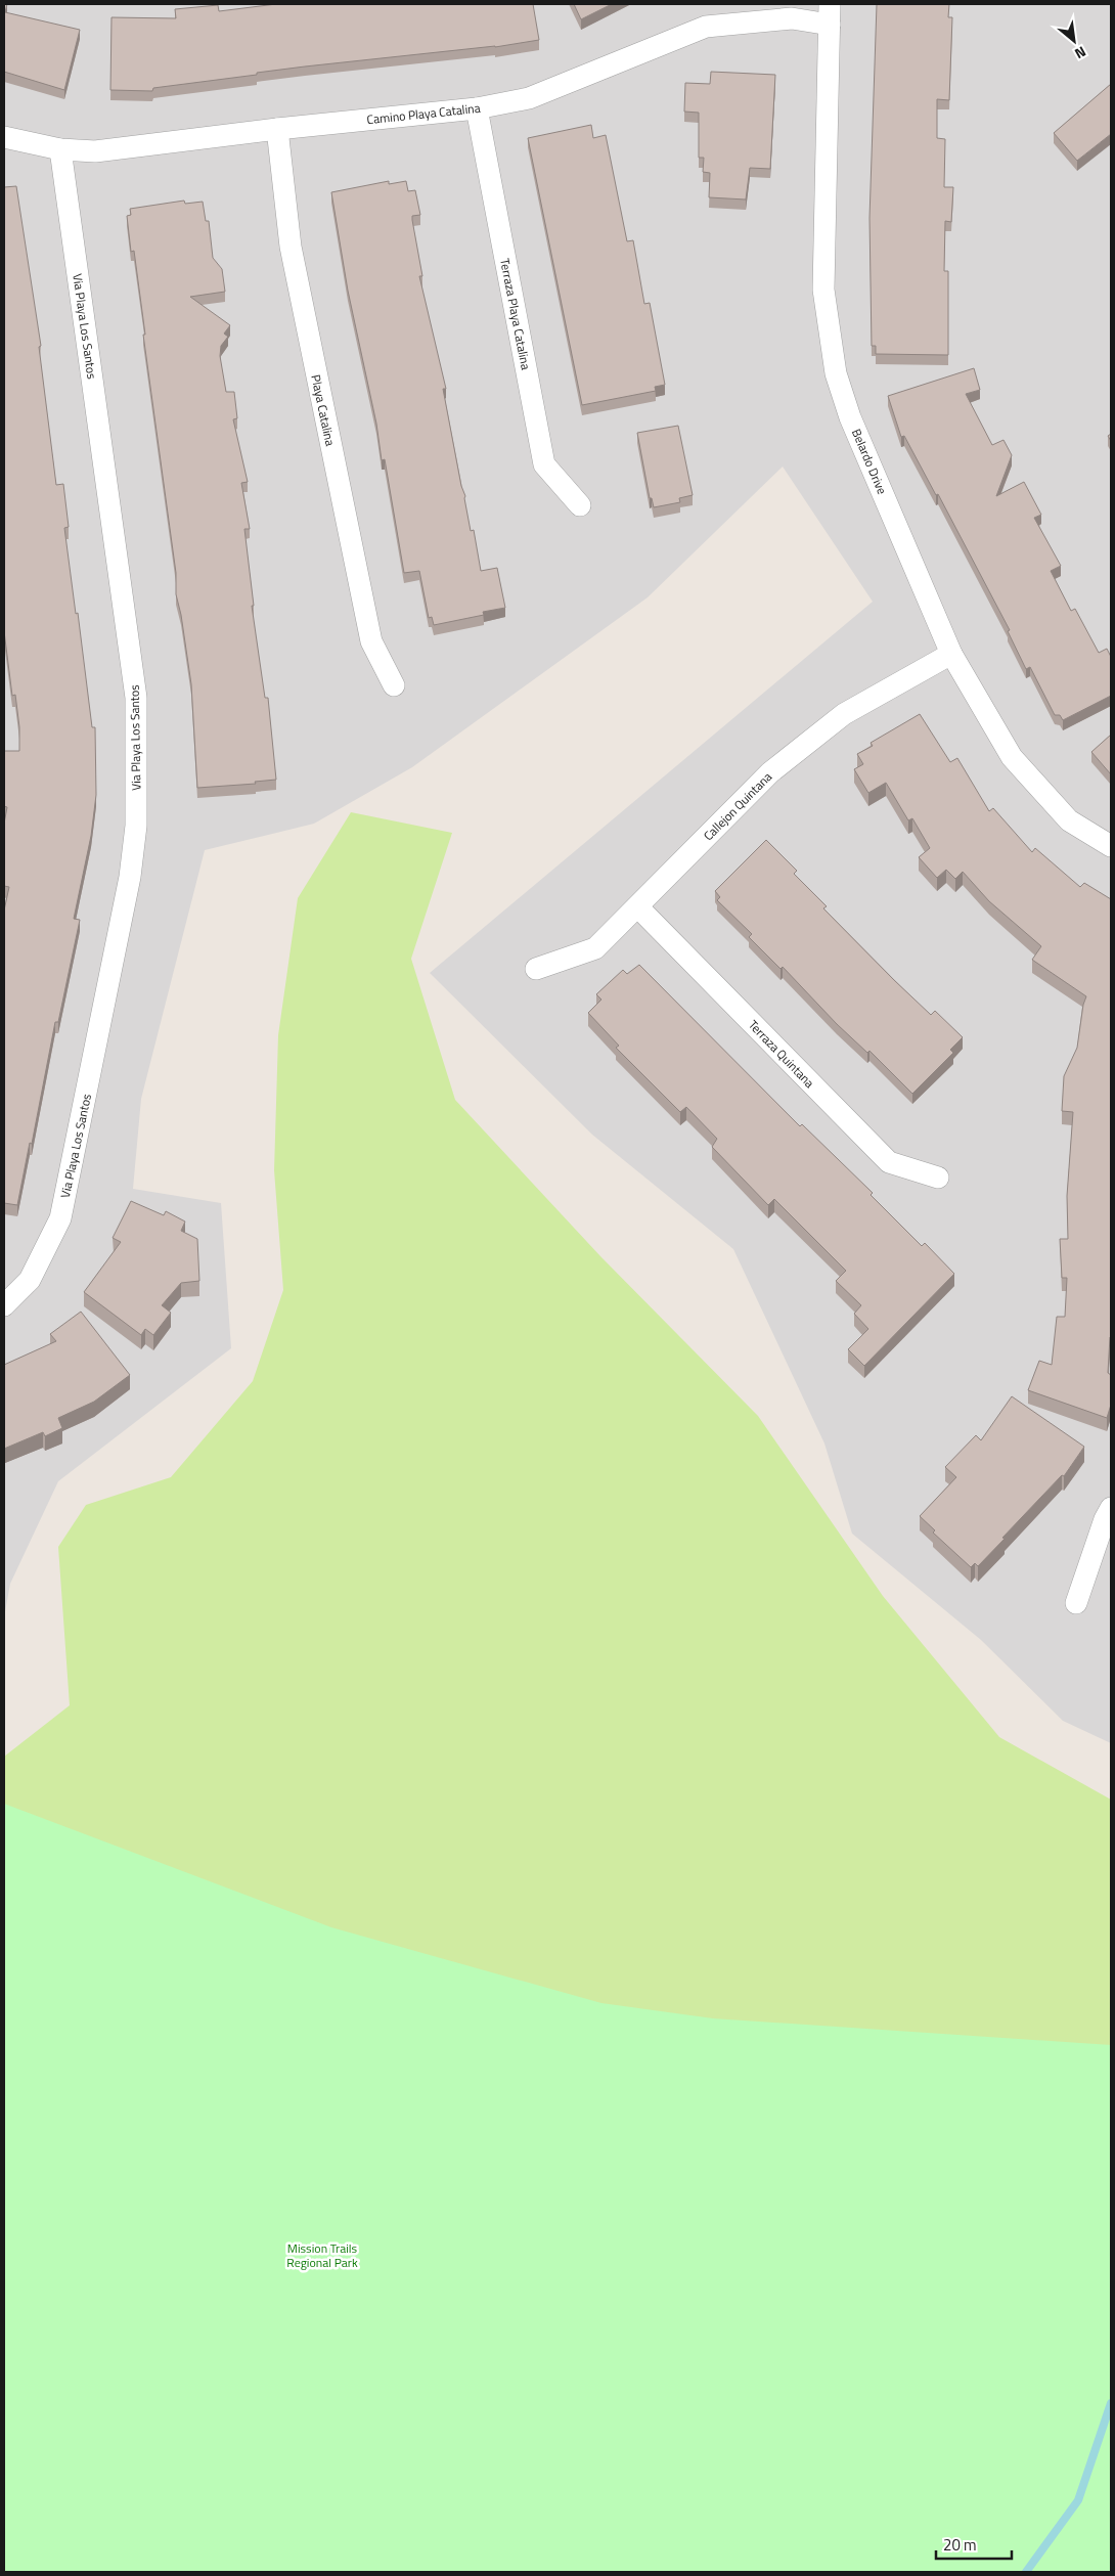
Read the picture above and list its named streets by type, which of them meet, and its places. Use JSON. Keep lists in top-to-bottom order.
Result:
{
  "streets": {
    "street": [
      "Camino Playa Catalina",
      "Terraza Playa Catalina",
      "Via Playa Los Santos",
      "Playa Catalina",
      "Belardo Drive",
      "Callejon Quintana",
      "Terraza Quintana"
    ]
  },
  "crossings": [
    ["Camino Playa Catalina", "Terraza Playa Catalina"],
    ["Camino Playa Catalina", "Via Playa Los Santos"],
    ["Camino Playa Catalina", "Playa Catalina"],
    ["Camino Playa Catalina", "Belardo Drive"],
    ["Belardo Drive", "Callejon Quintana"],
    ["Callejon Quintana", "Terraza Quintana"]
  ],
  "parks": ["Mission Trails Regional Park"],
  "scale_bar": "20 m",
  "north": "bottom right"
}
